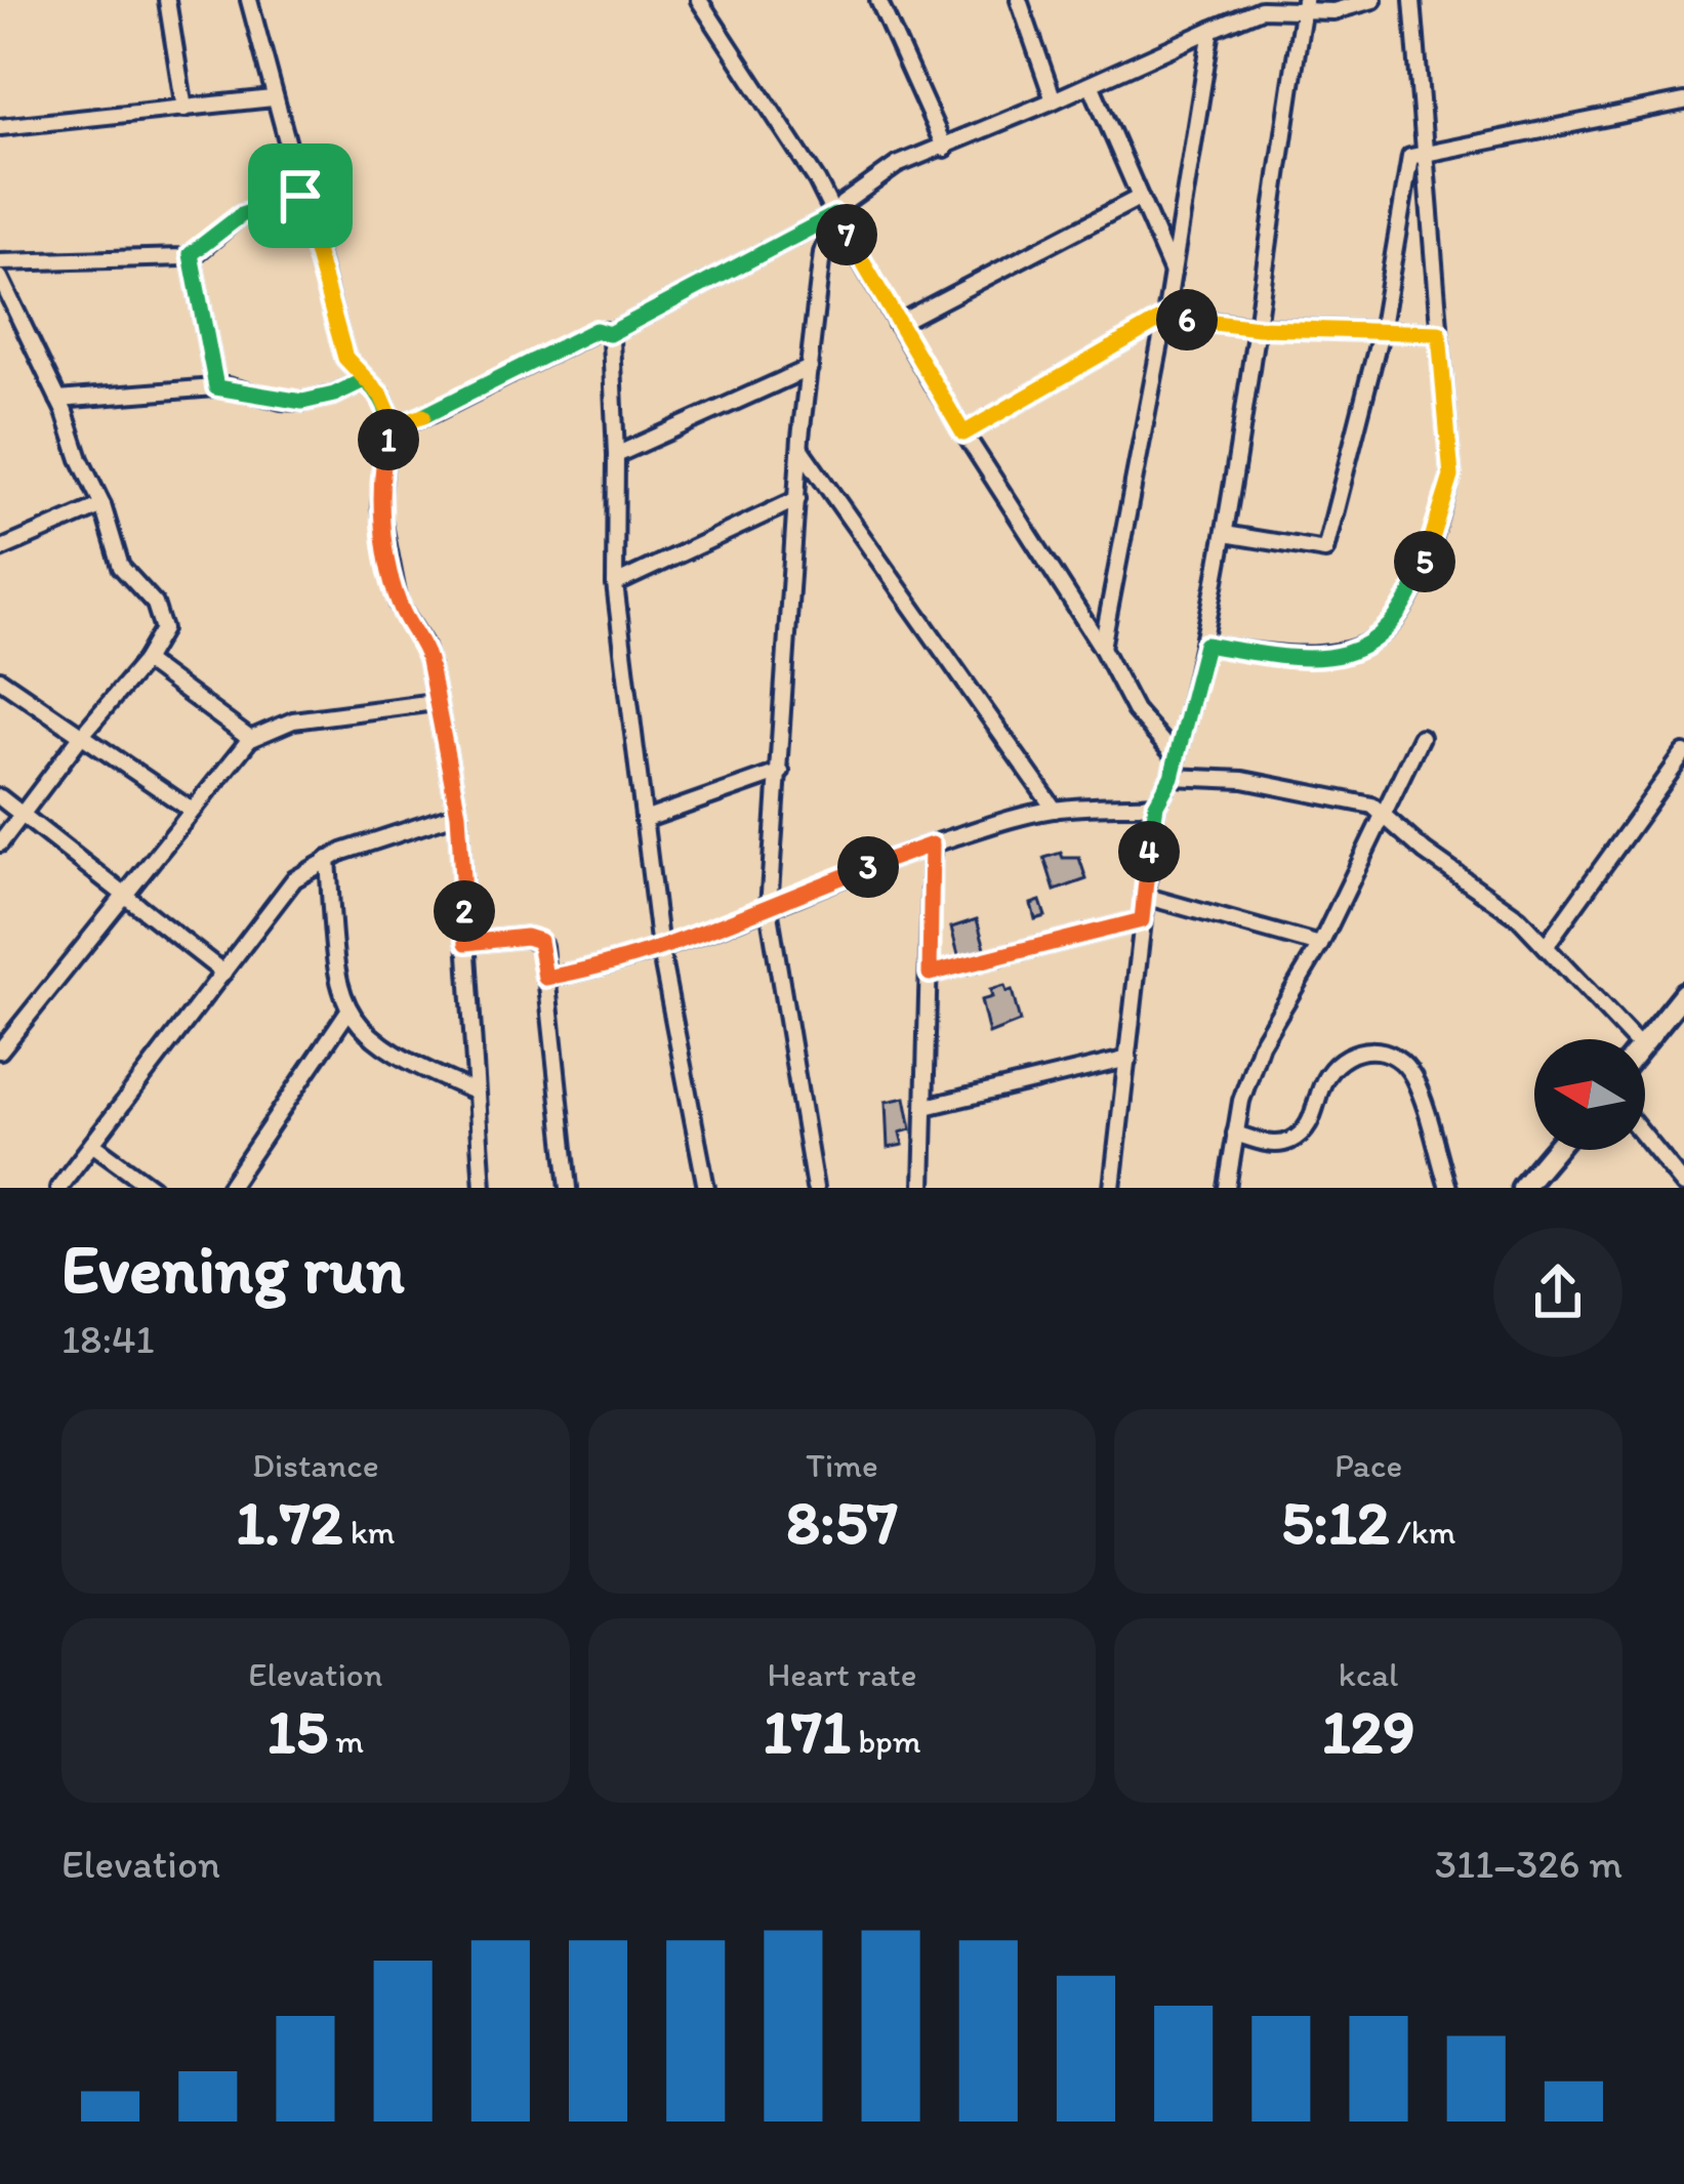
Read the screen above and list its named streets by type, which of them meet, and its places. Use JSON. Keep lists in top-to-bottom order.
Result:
{
  "north": "left",
  "page": {
    "pins": [
      "7",
      "6",
      "1",
      "5",
      "4",
      "3",
      "2"
    ],
    "heading": ["Evening run", "18:41"],
    "stats": [
      ["Distance", "1.72 km"],
      ["Time", "8:57"],
      ["Pace", "5:12 /km"],
      ["Elevation", "15 m"],
      ["Heart rate", "171 bpm"],
      ["kcal", "129"]
    ],
    "chart": ["Elevation", "311–326 m"]
  }
}
